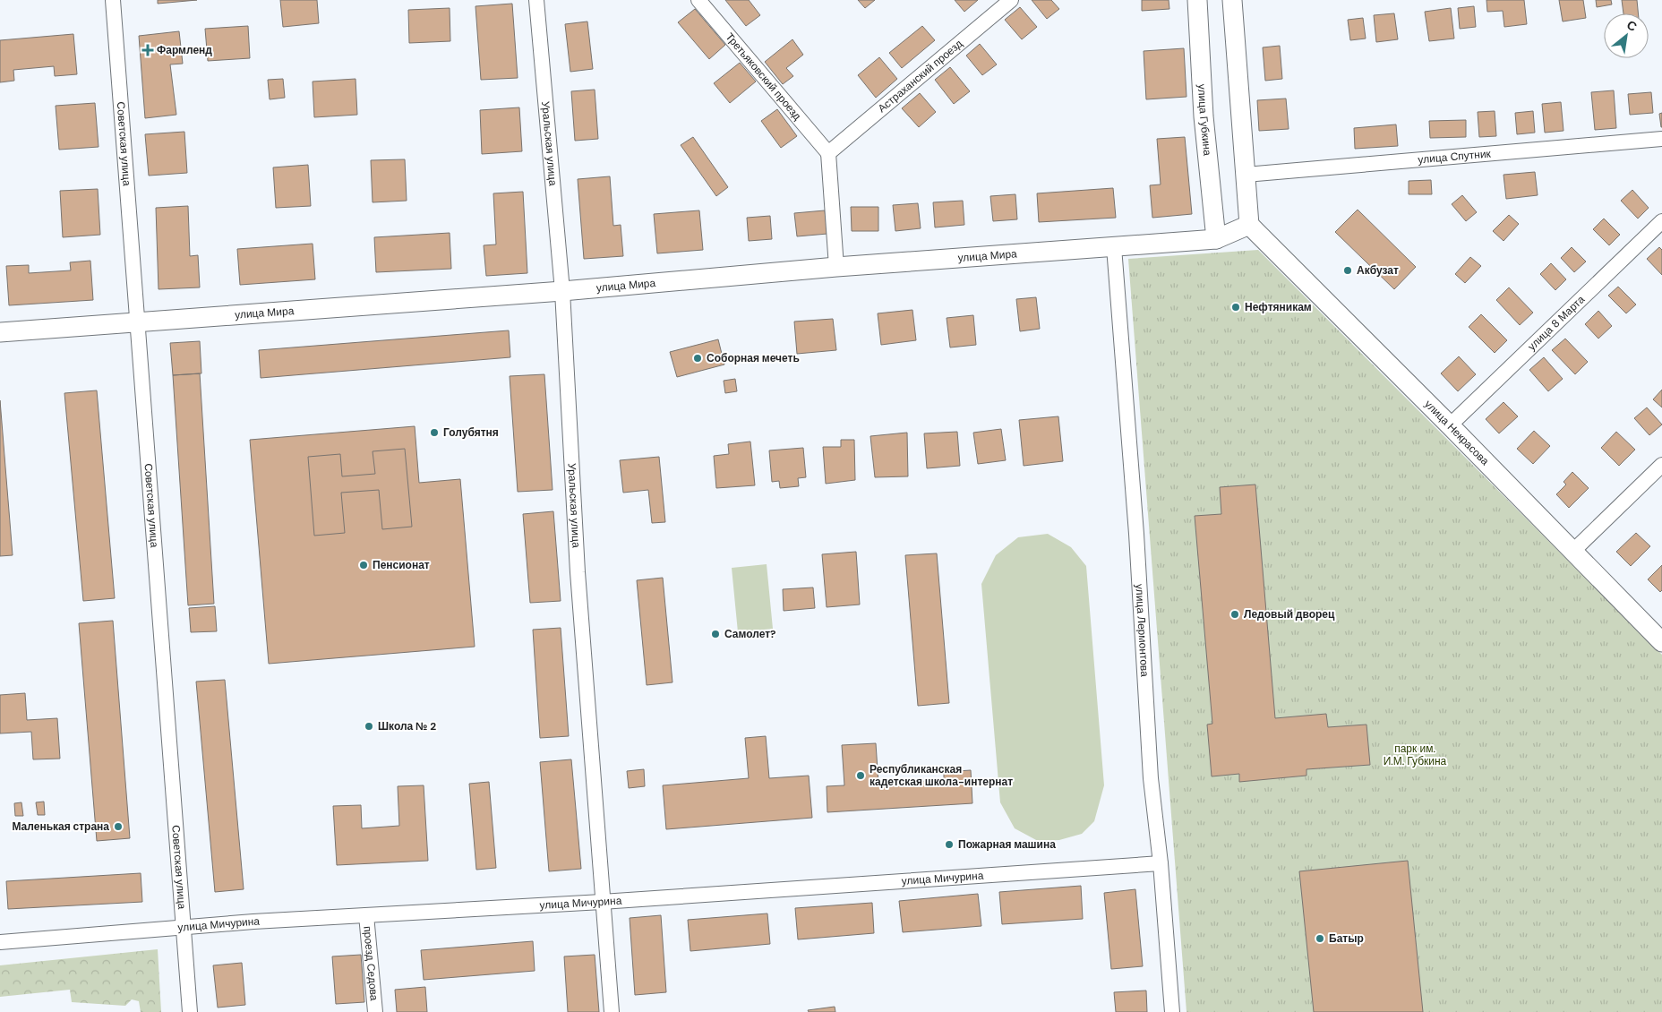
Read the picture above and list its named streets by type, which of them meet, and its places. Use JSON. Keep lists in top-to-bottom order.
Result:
{
  "streets": {
    "street": [
      "Третьяковский проезд",
      "Астраханский проезд",
      "улица Губкина",
      "Советская улица",
      "Уральская улица",
      "улица Спутник",
      "улица Мира",
      "улица 8 Марта",
      "улица Некрасова",
      "улица Лермонтова",
      "улица Мичурина",
      "проезд Седова"
    ]
  },
  "crossings": [
    ["Третьяковский проезд", "Астраханский проезд"],
    ["улица Губкина", "улица Мира"],
    ["Советская улица", "улица Мира"],
    ["Советская улица", "улица Мичурина"],
    ["Уральская улица", "улица Мира"],
    ["Уральская улица", "улица Мичурина"],
    ["улица Мира", "улица Некрасова"],
    ["улица Мира", "улица Лермонтова"],
    ["улица 8 Марта", "улица Некрасова"],
    ["улица Лермонтова", "улица Мичурина"],
    ["улица Мичурина", "проезд Седова"]
  ],
  "parks": ["парк им. И.М. Губкина"],
  "places": {
    "health": ["Фармленд"],
    "other": [
      "Акбузат",
      "Нефтяникам",
      "Соборная мечеть",
      "Голубятня",
      "Пенсионат",
      "Ледовый дворец",
      "Самолет?",
      "Школа № 2",
      "Республиканская кадетская школа-интернат",
      "Маленькая страна",
      "Пожарная машина",
      "Батыр"
    ]
  },
  "north": "top right"
}
